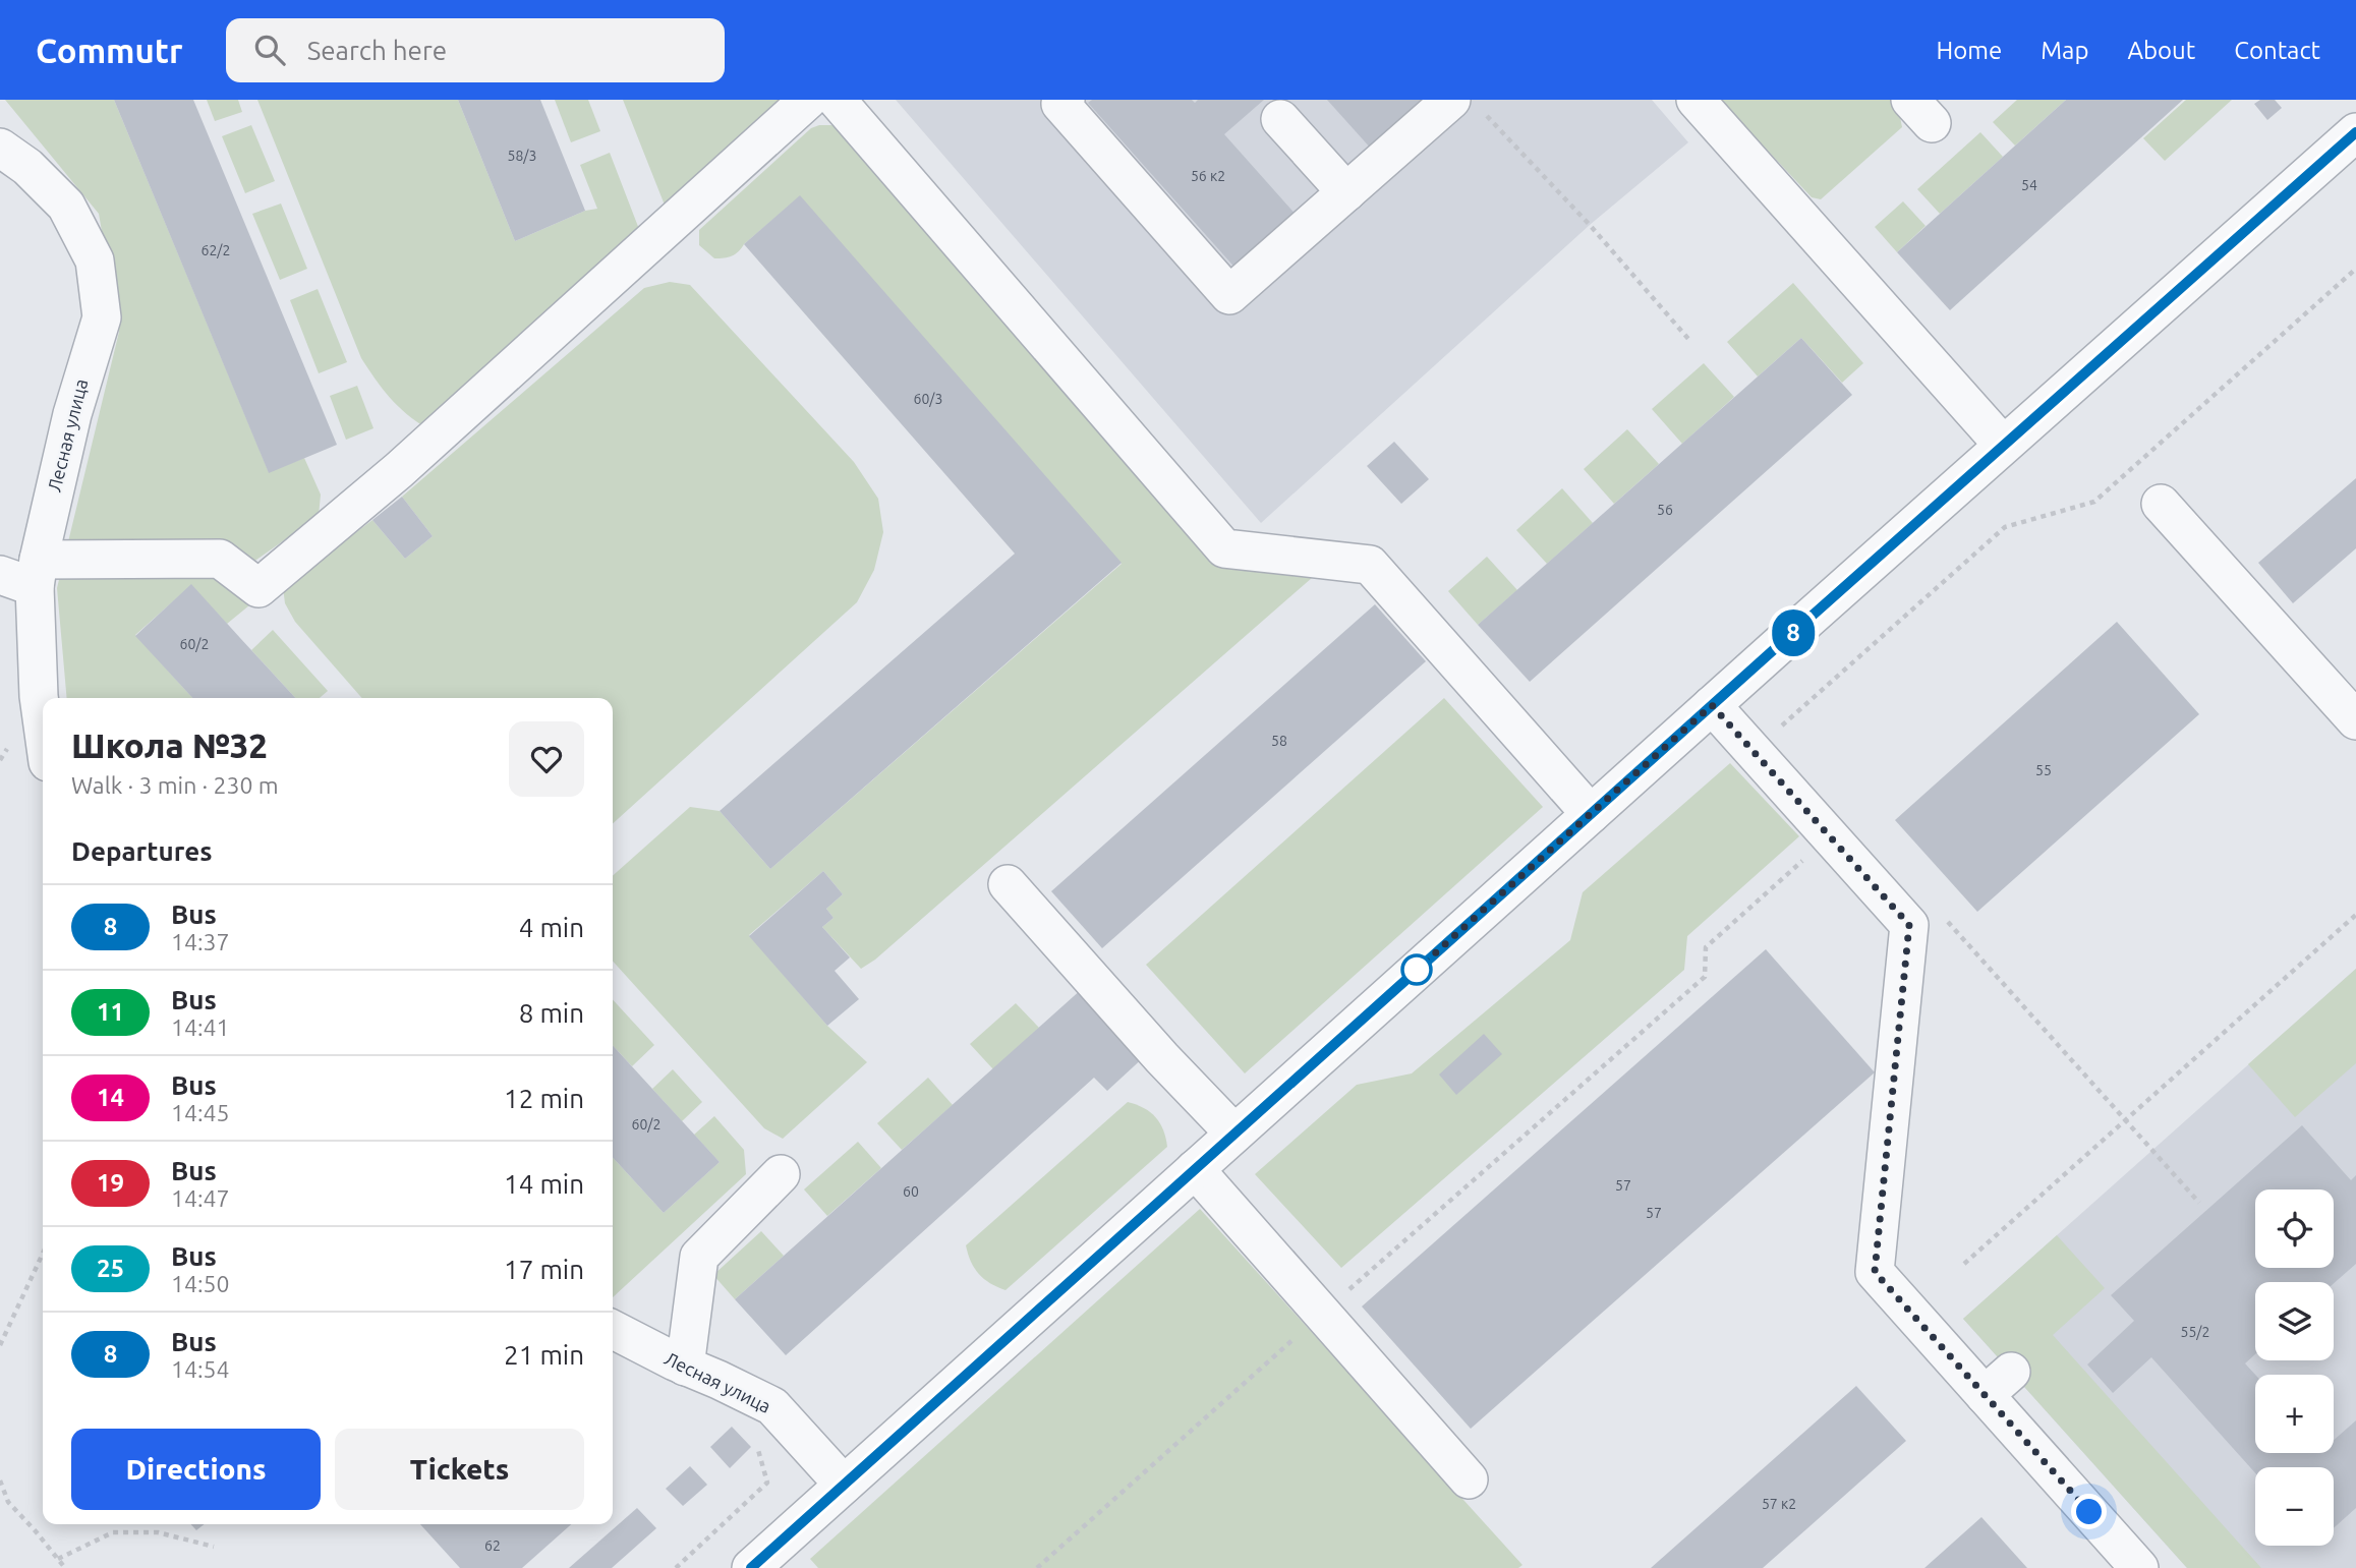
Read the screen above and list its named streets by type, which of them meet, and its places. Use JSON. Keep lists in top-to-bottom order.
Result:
{
  "streets": {
    "street": ["Лесная улица"]
  },
  "lines": ["bus line 8"],
  "house_numbers": [
    "58/3",
    "56 к2",
    "54",
    "62/2",
    "60/3",
    "56",
    "60/2",
    "58",
    "55",
    "60/2",
    "57",
    "60",
    "57",
    "55/2",
    "57 к2",
    "62"
  ],
  "page": {
    "header": "Commutr",
    "search": "Search here",
    "nav": [
      "Home",
      "Map",
      "About",
      "Contact"
    ],
    "on_map": "8",
    "heading": [
      ["Школа №32", "Walk · 3 min · 230 m"],
      "Departures"
    ],
    "list": [
      {
        "mark": "8",
        "name": "Bus",
        "note": "14:37",
        "value": "4 min"
      },
      {
        "mark": "11",
        "name": "Bus",
        "note": "14:41",
        "value": "8 min"
      },
      {
        "mark": "14",
        "name": "Bus",
        "note": "14:45",
        "value": "12 min"
      },
      {
        "mark": "19",
        "name": "Bus",
        "note": "14:47",
        "value": "14 min"
      },
      {
        "mark": "25",
        "name": "Bus",
        "note": "14:50",
        "value": "17 min"
      },
      {
        "mark": "8",
        "name": "Bus",
        "note": "14:54",
        "value": "21 min"
      }
    ],
    "map_buttons": ["+", "−"],
    "buttons": ["Directions", "Tickets"]
  }
}
